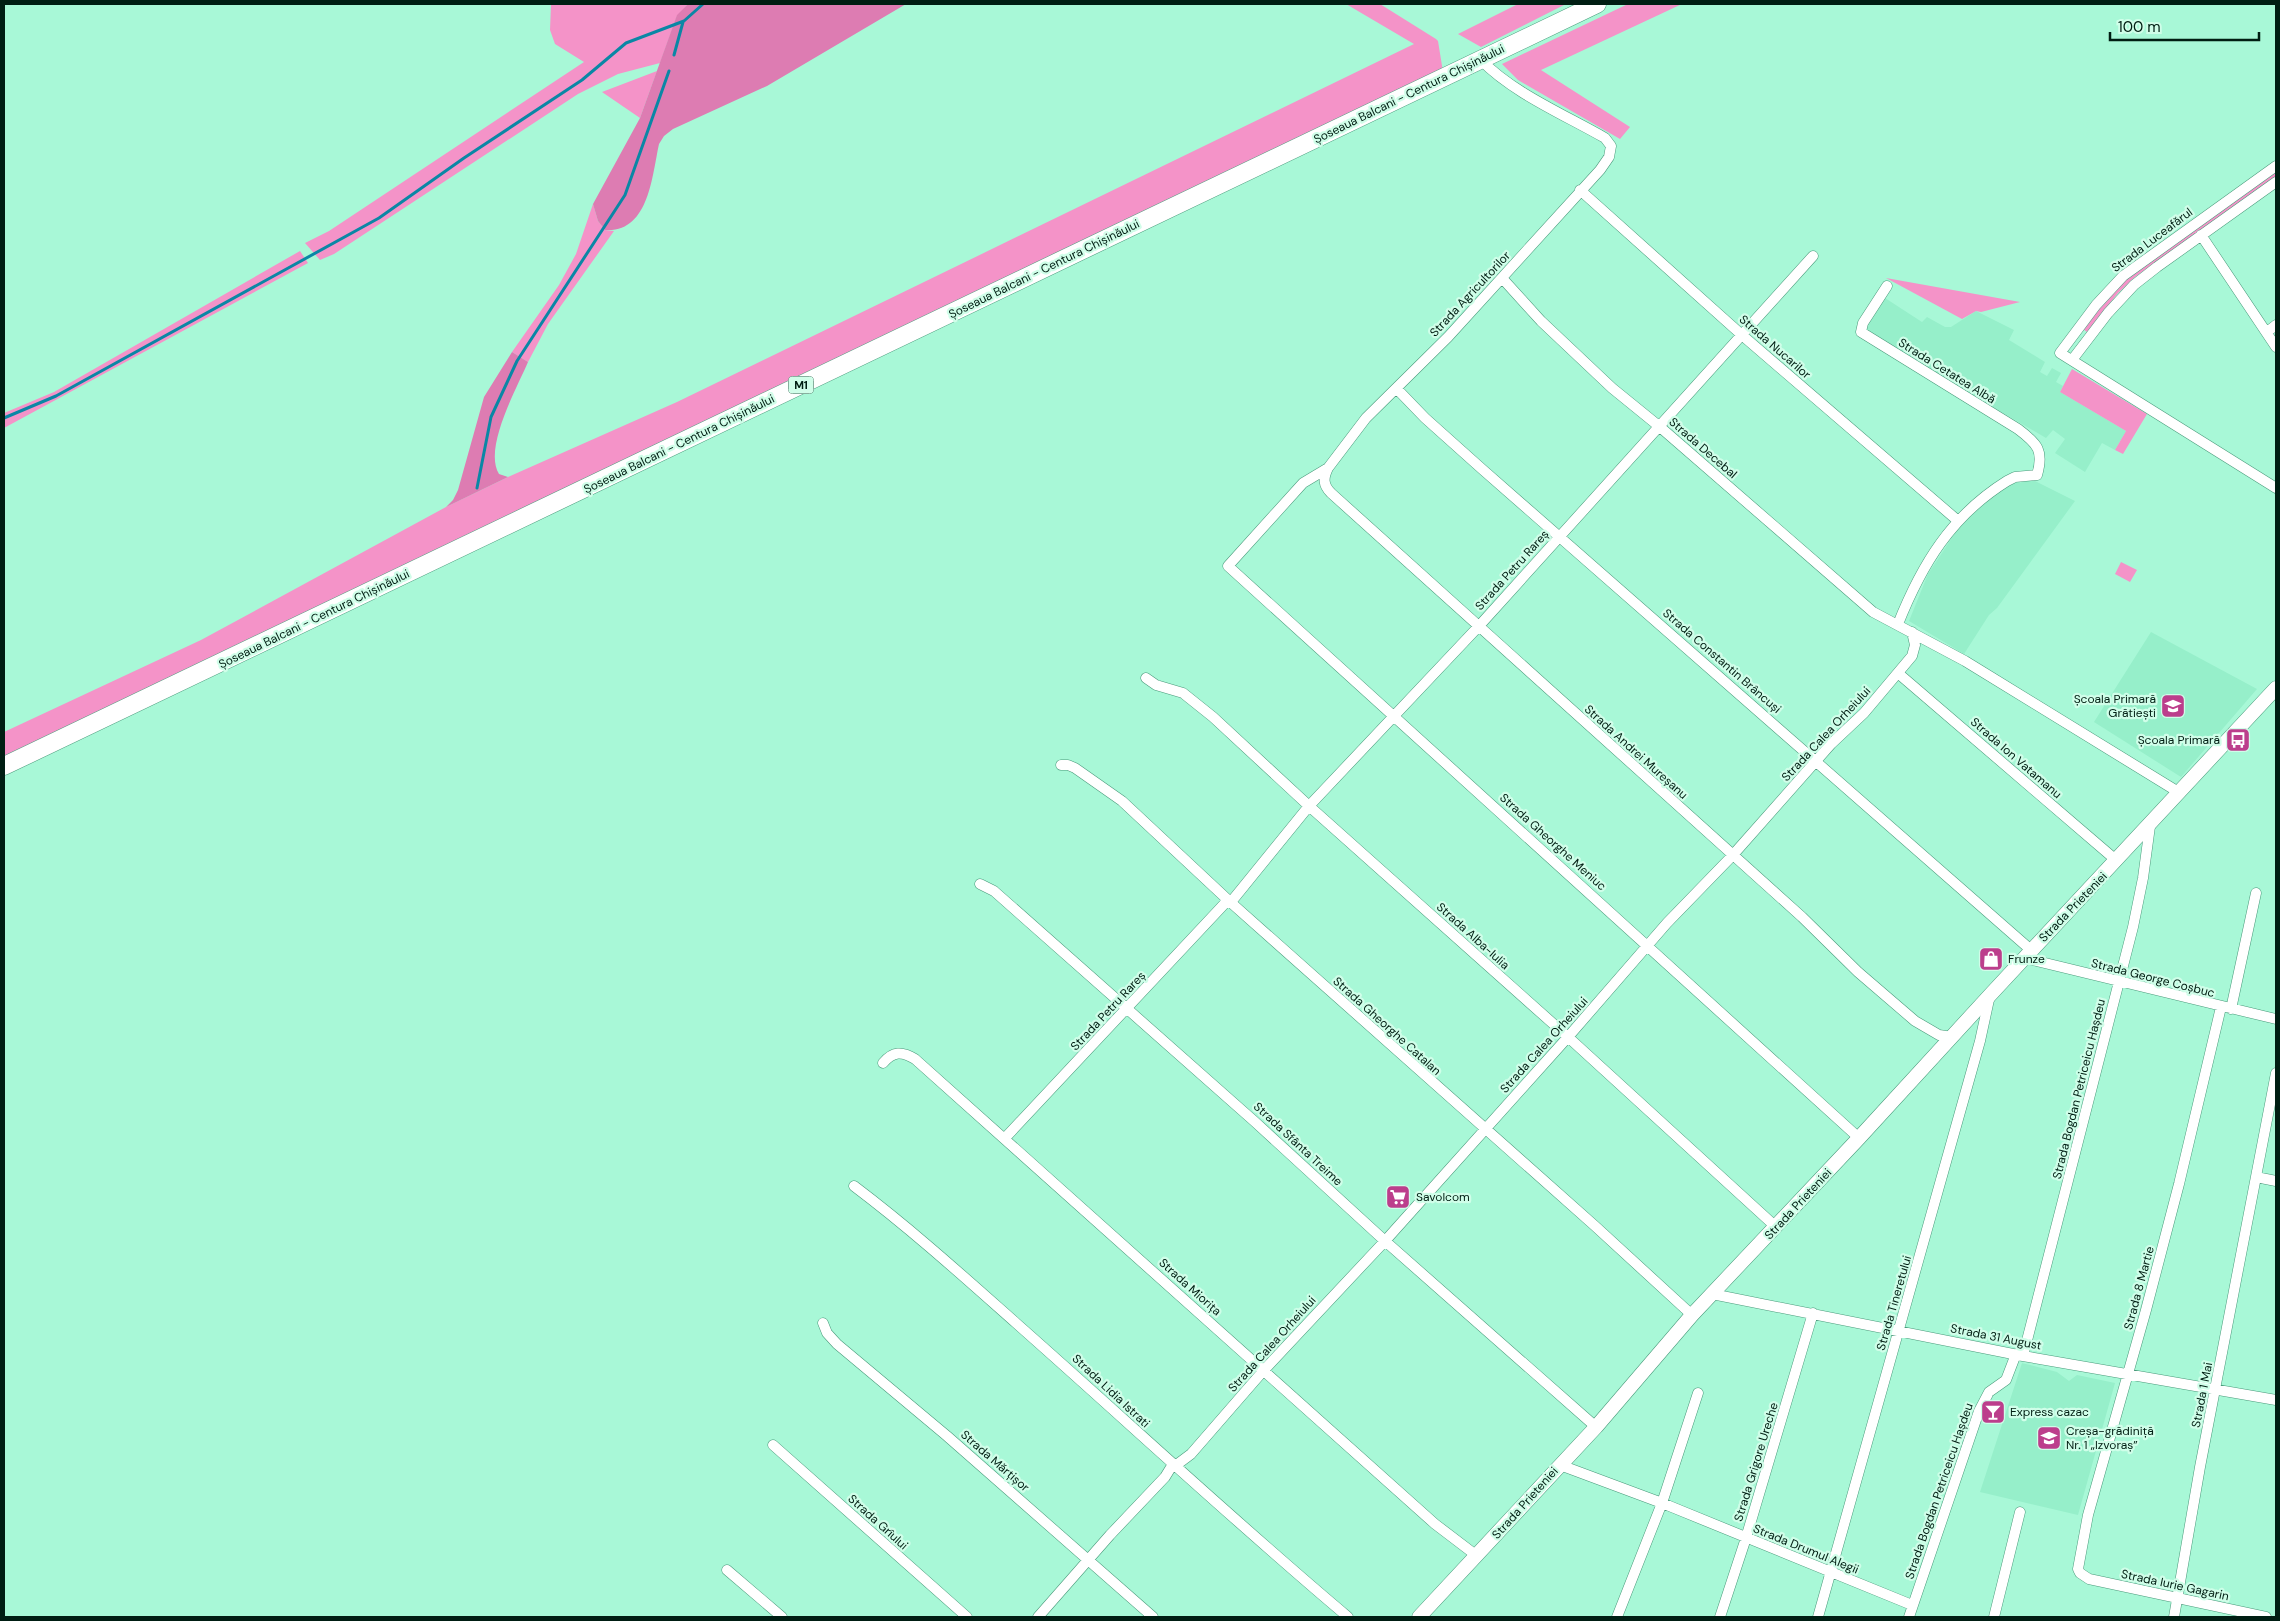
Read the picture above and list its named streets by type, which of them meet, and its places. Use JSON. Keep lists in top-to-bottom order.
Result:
{
  "streets": {
    "highway": ["Șoseaua Balcani - Centura Chișinăului", "M1"],
    "street": [
      "Strada Luceafărul",
      "Strada Agricultorilor",
      "Strada Nucarilor",
      "Strada Cetatea Albă",
      "Strada Decebal",
      "Strada Petru Rareș",
      "Strada Constantin Brâncuși",
      "Strada Calea Orheiului",
      "Strada Andrei Mureșanu",
      "Strada Ion Vatamanu",
      "Strada Gheorghe Meniuc",
      "Strada Prieteniei",
      "Strada Alba-Iulia",
      "Strada George Coșbuc",
      "Strada Gheorghe Catalan",
      "Strada Bogdan Petriceicu Hașdeu",
      "Strada Sfânta Treime",
      "Strada Miorița",
      "Strada 8 Martie",
      "Strada Tineretului",
      "Strada 31 August",
      "Strada Lidia Istrati",
      "Strada 1 Mai",
      "Strada Mărțișor",
      "Strada Grigore Ureche",
      "Strada Grîului",
      "Strada Drumul Alegii",
      "Strada Iurie Gagarin"
    ]
  },
  "crossings": [
    ["Șoseaua Balcani - Centura Chișinăului", "Strada Agricultorilor"],
    ["Strada Agricultorilor", "Strada Nucarilor"],
    ["Strada Agricultorilor", "Strada Decebal"],
    ["Strada Agricultorilor", "Strada Constantin Brâncuși"],
    ["Strada Agricultorilor", "Strada Andrei Mureșanu"],
    ["Strada Agricultorilor", "Strada Gheorghe Meniuc"],
    ["Strada Nucarilor", "Strada Cetatea Albă"],
    ["Strada Nucarilor", "Strada Petru Rareș"],
    ["Strada Decebal", "Strada Petru Rareș"],
    ["Strada Petru Rareș", "Strada Constantin Brâncuși"],
    ["Strada Petru Rareș", "Strada Andrei Mureșanu"],
    ["Strada Petru Rareș", "Strada Gheorghe Meniuc"],
    ["Strada Petru Rareș", "Strada Alba-Iulia"],
    ["Strada Petru Rareș", "Strada Gheorghe Catalan"],
    ["Strada Petru Rareș", "Strada Sfânta Treime"],
    ["Strada Petru Rareș", "Strada Miorița"],
    ["Strada Constantin Brâncuși", "Strada Calea Orheiului"],
    ["Strada Constantin Brâncuși", "Strada Prieteniei"],
    ["Strada Constantin Brâncuși", "Strada George Coșbuc"],
    ["Strada Calea Orheiului", "Strada Andrei Mureșanu"],
    ["Strada Calea Orheiului", "Strada Ion Vatamanu"],
    ["Strada Calea Orheiului", "Strada Gheorghe Meniuc"],
    ["Strada Calea Orheiului", "Strada Alba-Iulia"],
    ["Strada Calea Orheiului", "Strada Gheorghe Catalan"],
    ["Strada Calea Orheiului", "Strada Sfânta Treime"],
    ["Strada Calea Orheiului", "Strada Miorița"],
    ["Strada Calea Orheiului", "Strada Lidia Istrati"],
    ["Strada Calea Orheiului", "Strada Mărțișor"],
    ["Strada Andrei Mureșanu", "Strada Prieteniei"],
    ["Strada Ion Vatamanu", "Strada Prieteniei"],
    ["Strada Gheorghe Meniuc", "Strada Prieteniei"],
    ["Strada Prieteniei", "Strada Alba-Iulia"],
    ["Strada Prieteniei", "Strada George Coșbuc"],
    ["Strada Prieteniei", "Strada Gheorghe Catalan"],
    ["Strada Prieteniei", "Strada Bogdan Petriceicu Hașdeu"],
    ["Strada Prieteniei", "Strada Sfânta Treime"],
    ["Strada Prieteniei", "Strada Miorița"],
    ["Strada Prieteniei", "Strada Tineretului"],
    ["Strada Prieteniei", "Strada 31 August"],
    ["Strada Prieteniei", "Strada Drumul Alegii"],
    ["Strada George Coșbuc", "Strada Bogdan Petriceicu Hașdeu"],
    ["Strada George Coșbuc", "Strada 8 Martie"],
    ["Strada Bogdan Petriceicu Hașdeu", "Strada 31 August"],
    ["Strada Bogdan Petriceicu Hașdeu", "Strada Drumul Alegii"],
    ["Strada 8 Martie", "Strada 31 August"],
    ["Strada 8 Martie", "Strada Iurie Gagarin"],
    ["Strada Tineretului", "Strada 31 August"],
    ["Strada Tineretului", "Strada Drumul Alegii"],
    ["Strada 31 August", "Strada 1 Mai"],
    ["Strada 31 August", "Strada Grigore Ureche"],
    ["Strada 1 Mai", "Strada Iurie Gagarin"],
    ["Strada Grigore Ureche", "Strada Drumul Alegii"]
  ],
  "places": {
    "school or university": ["Școala Primară Grătiești", "Creșa-grădiniță Nr. 1 „Izvoraș”"],
    "bus stop": ["Școala Primară"],
    "shop": ["Frunze"],
    "supermarket": ["Savolcom"],
    "bar": ["Express cazac"]
  },
  "scale_bar": "100 m"
}
